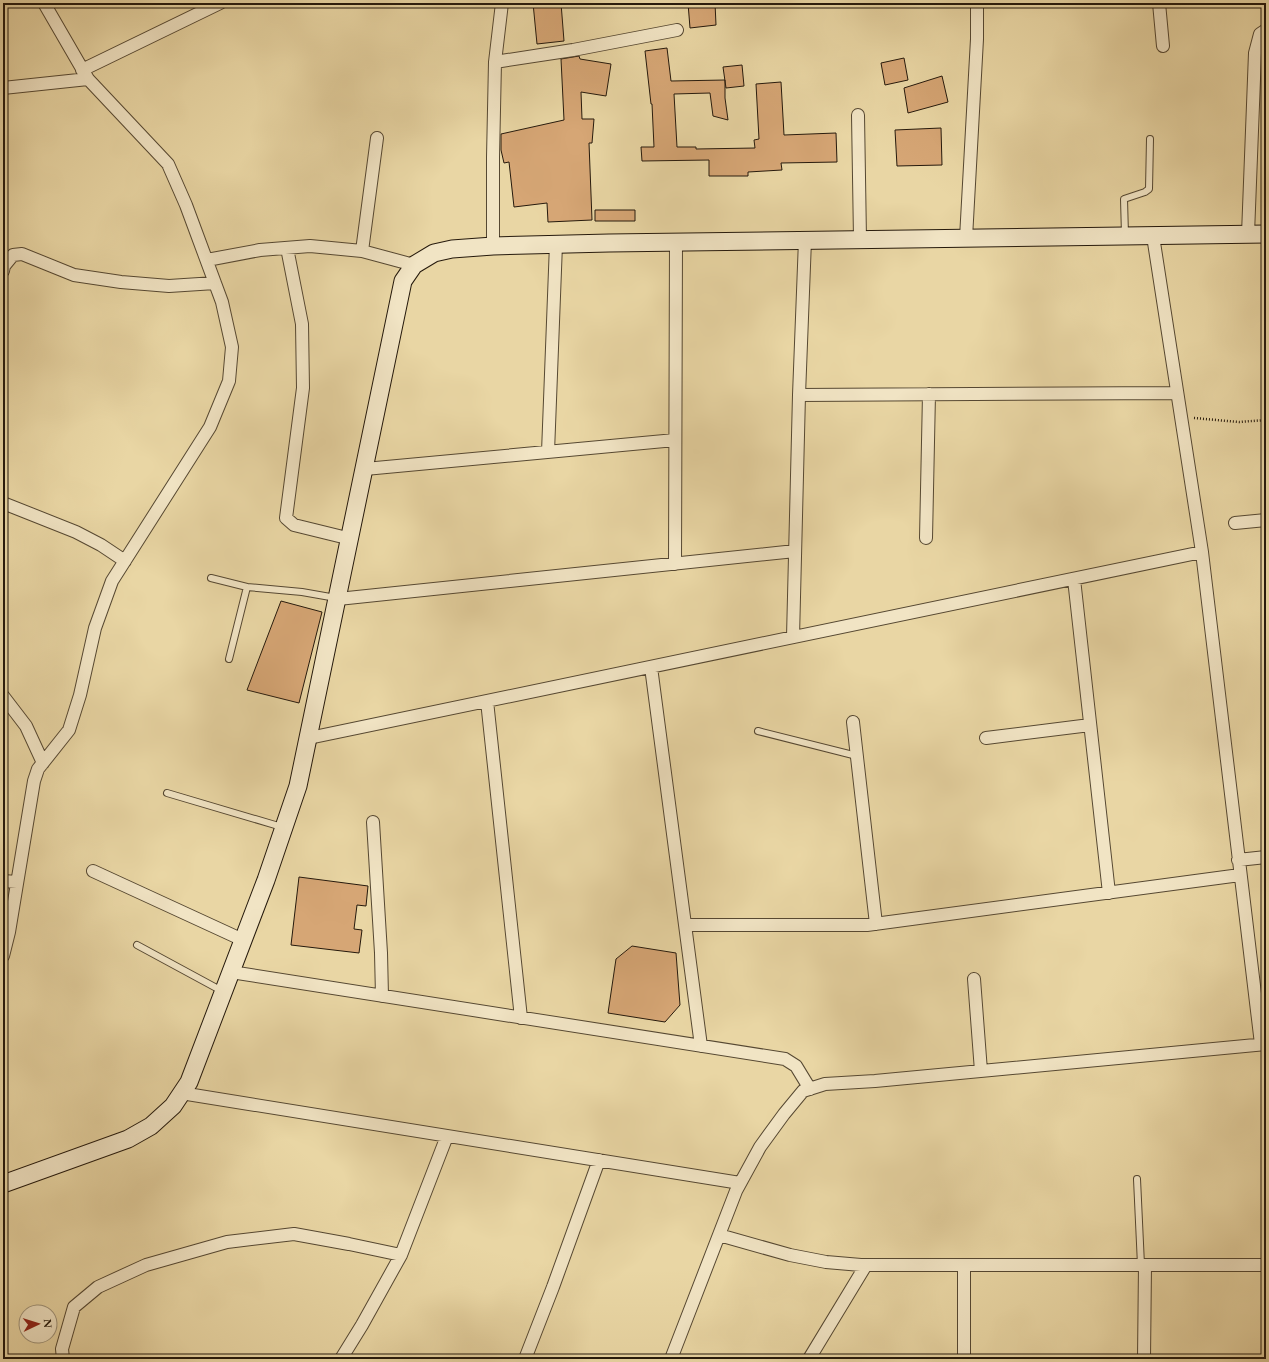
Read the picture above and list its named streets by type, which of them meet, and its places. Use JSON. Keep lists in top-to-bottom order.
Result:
{
  "north": "right"
}
